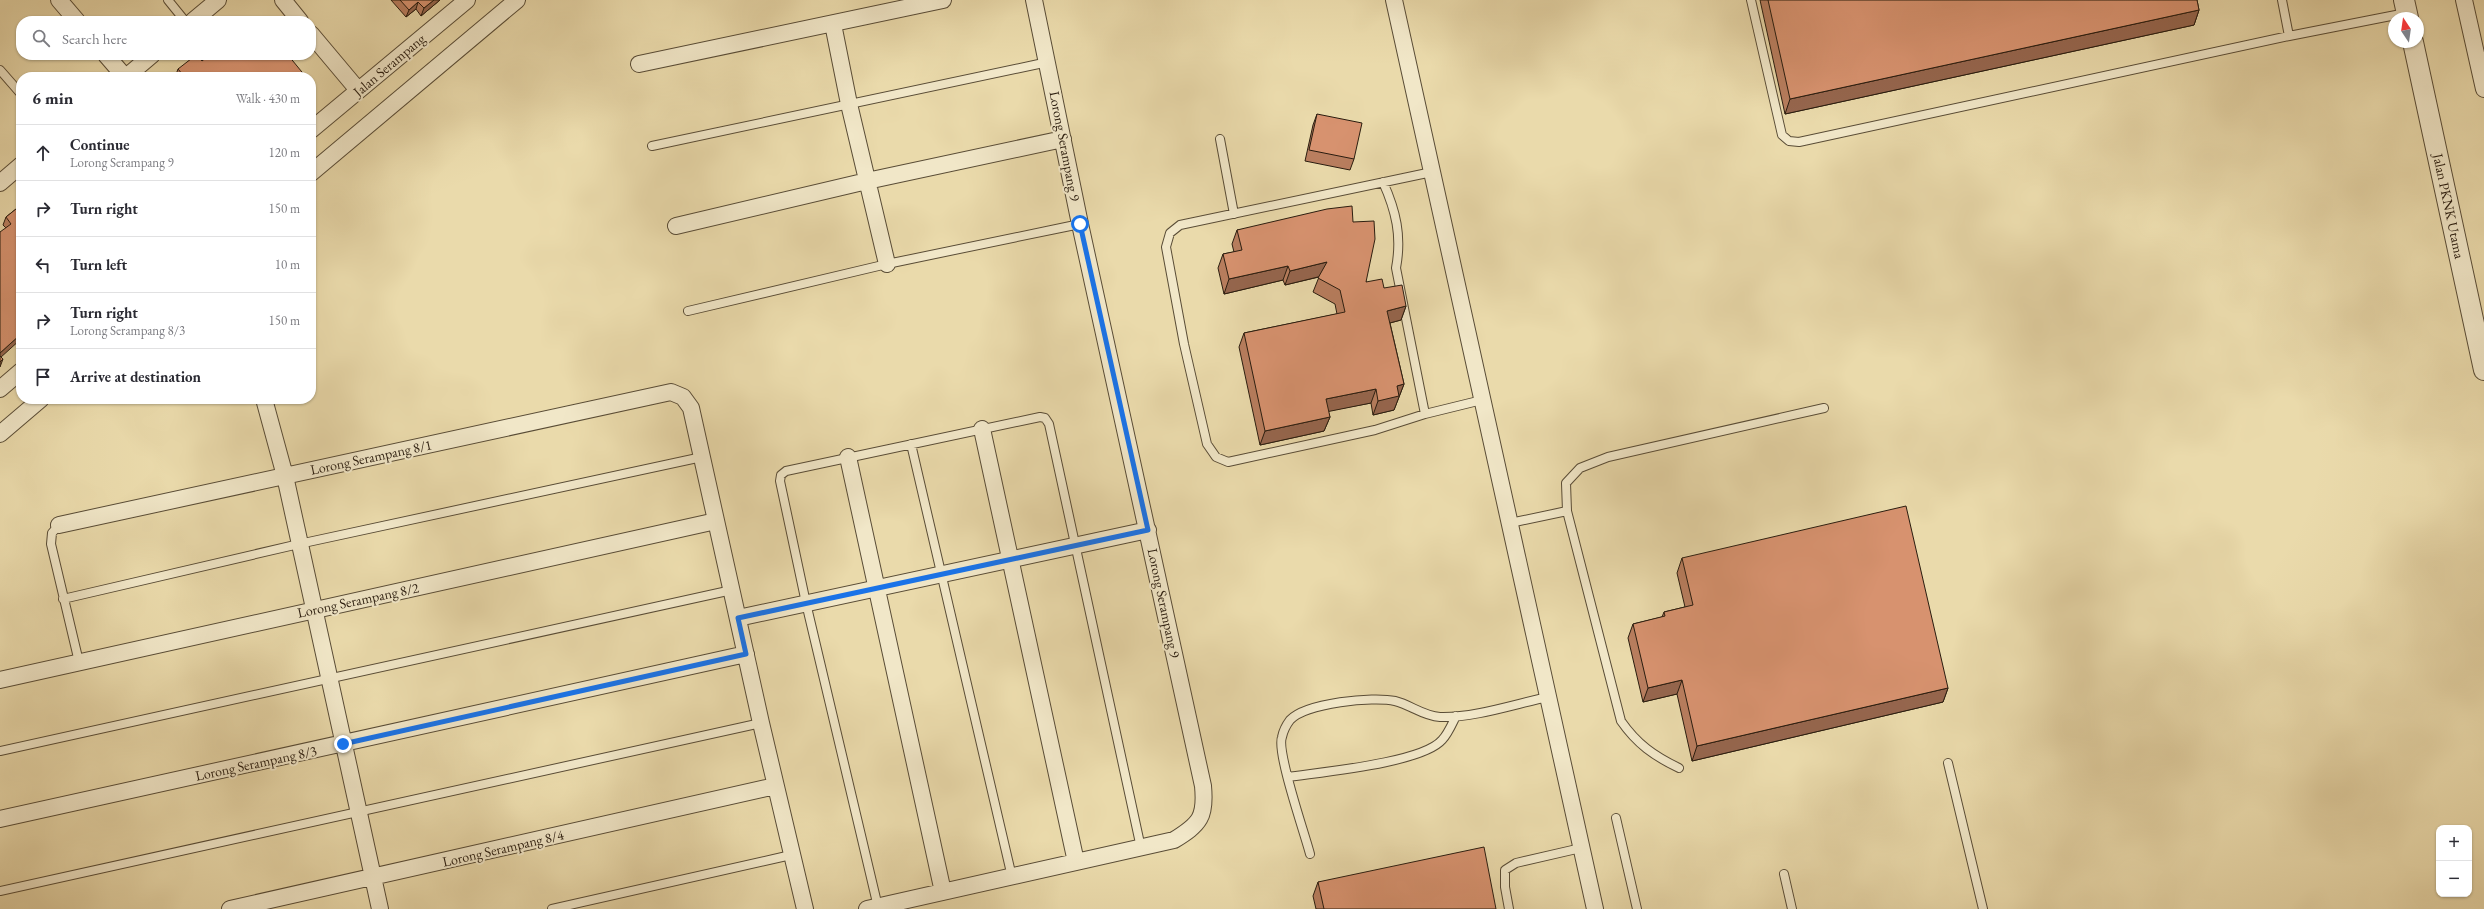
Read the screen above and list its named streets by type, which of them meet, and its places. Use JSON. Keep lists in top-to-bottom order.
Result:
{
  "streets": {
    "street": [
      "Jalan Serampang",
      "Lorong Serampang 9",
      "Jalan PKNK Utama",
      "Lorong Serampang 8/1",
      "Lorong Serampang 8/2",
      "Lorong Serampang 8/3",
      "Lorong Serampang 8/4"
    ]
  },
  "north": "top",
  "page": {
    "search": "Search here",
    "heading": ["6 min", "Walk · 430 m"],
    "list": [
      ["Continue", "Lorong Serampang 9", "120 m"],
      ["Turn right", "150 m"],
      ["Turn left", "10 m"],
      ["Turn right", "Lorong Serampang 8/3", "150 m"],
      "Arrive at destination"
    ],
    "map_buttons": ["+", "−"]
  }
}
